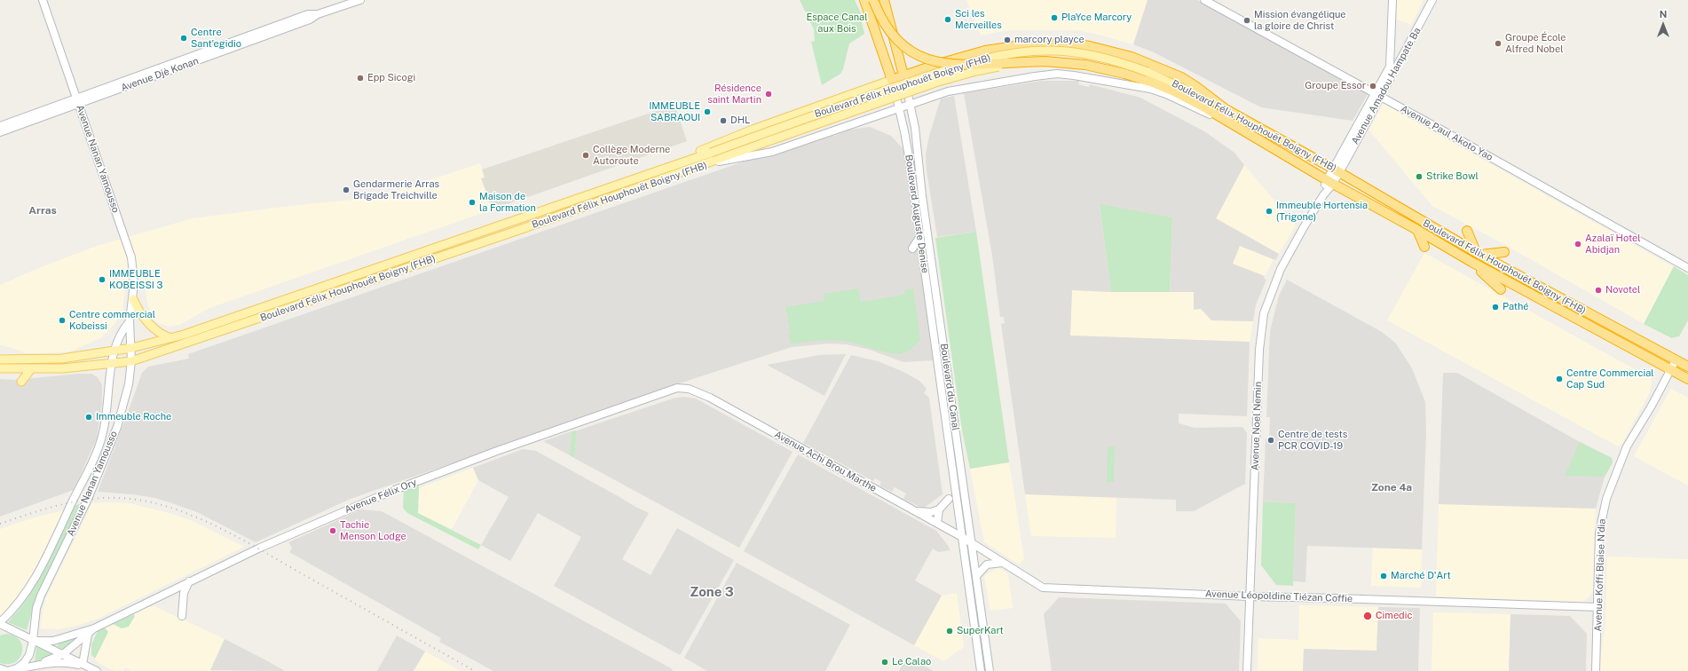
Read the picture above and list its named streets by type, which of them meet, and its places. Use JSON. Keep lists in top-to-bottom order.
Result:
{
  "streets": {
    "highway": ["Boulevard Félix Houphouët Boigny (FHB)", "Boulevard Auguste Denise"],
    "street": [
      "Avenue Djè Konan",
      "Avenue Amadou Hampate Ba",
      "Avenue Paul Akoto Yao",
      "Avenue Nanan Yamousso",
      "Boulevard du Canal",
      "Avenue Noel Nemin",
      "Avenue Achi Brou Marthe",
      "Avenue Félix Ory",
      "Avenue Koffi Blaise N'dia",
      "Avenue Léopoldine Tiézan Coffie"
    ]
  },
  "crossings": [
    ["Avenue Djè Konan", "Avenue Nanan Yamousso"],
    ["Boulevard Félix Houphouët Boigny (FHB)", "Avenue Amadou Hampate Ba"],
    ["Boulevard Félix Houphouët Boigny (FHB)", "Avenue Nanan Yamousso"],
    ["Boulevard Félix Houphouët Boigny (FHB)", "Boulevard Auguste Denise"],
    ["Boulevard Félix Houphouët Boigny (FHB)", "Boulevard du Canal"],
    ["Boulevard Félix Houphouët Boigny (FHB)", "Avenue Noel Nemin"],
    ["Boulevard Félix Houphouët Boigny (FHB)", "Avenue Koffi Blaise N'dia"],
    ["Avenue Amadou Hampate Ba", "Avenue Paul Akoto Yao"],
    ["Avenue Amadou Hampate Ba", "Avenue Noel Nemin"],
    ["Avenue Nanan Yamousso", "Avenue Félix Ory"],
    ["Boulevard Auguste Denise", "Boulevard du Canal"],
    ["Boulevard du Canal", "Avenue Achi Brou Marthe"],
    ["Boulevard du Canal", "Avenue Léopoldine Tiézan Coffie"],
    ["Avenue Noel Nemin", "Avenue Léopoldine Tiézan Coffie"],
    ["Avenue Achi Brou Marthe", "Avenue Félix Ory"],
    ["Avenue Achi Brou Marthe", "Avenue Léopoldine Tiézan Coffie"],
    ["Avenue Koffi Blaise N'dia", "Avenue Léopoldine Tiézan Coffie"]
  ],
  "districts": ["Arras", "Zone 4a", "Zone 3"],
  "parks": ["Espace Canal aux Bois"],
  "places": [
    "PlaYce Marcory",
    "Sci les Merveilles",
    "Mission évangélique la gloire de Christ",
    "Centre Sant'egidio",
    "marcory playce",
    "Groupe École Alfred Nobel",
    "Epp Sicogi",
    "Groupe Essor",
    "Résidence saint Martin",
    "IMMEUBLE SABRAOUI",
    "DHL",
    "Collège Moderne Autoroute",
    "Strike Bowl",
    "Gendarmerie Arras Brigade Treichville",
    "Maison de la Formation",
    "Immeuble Hortensia (Trigone)",
    "Azalaï Hotel Abidjan",
    "IMMEUBLE KOBEISSI 3",
    "Novotel",
    "Pathé",
    "Centre commercial Kobeissi",
    "Centre Commercial Cap Sud",
    "Immeuble Roche",
    "Centre de tests PCR COVID-19",
    "Tachie Menson Lodge",
    "Marché D'Art",
    "Cimedic",
    "SuperKart",
    "Le Calao"
  ],
  "north": "top"
}
